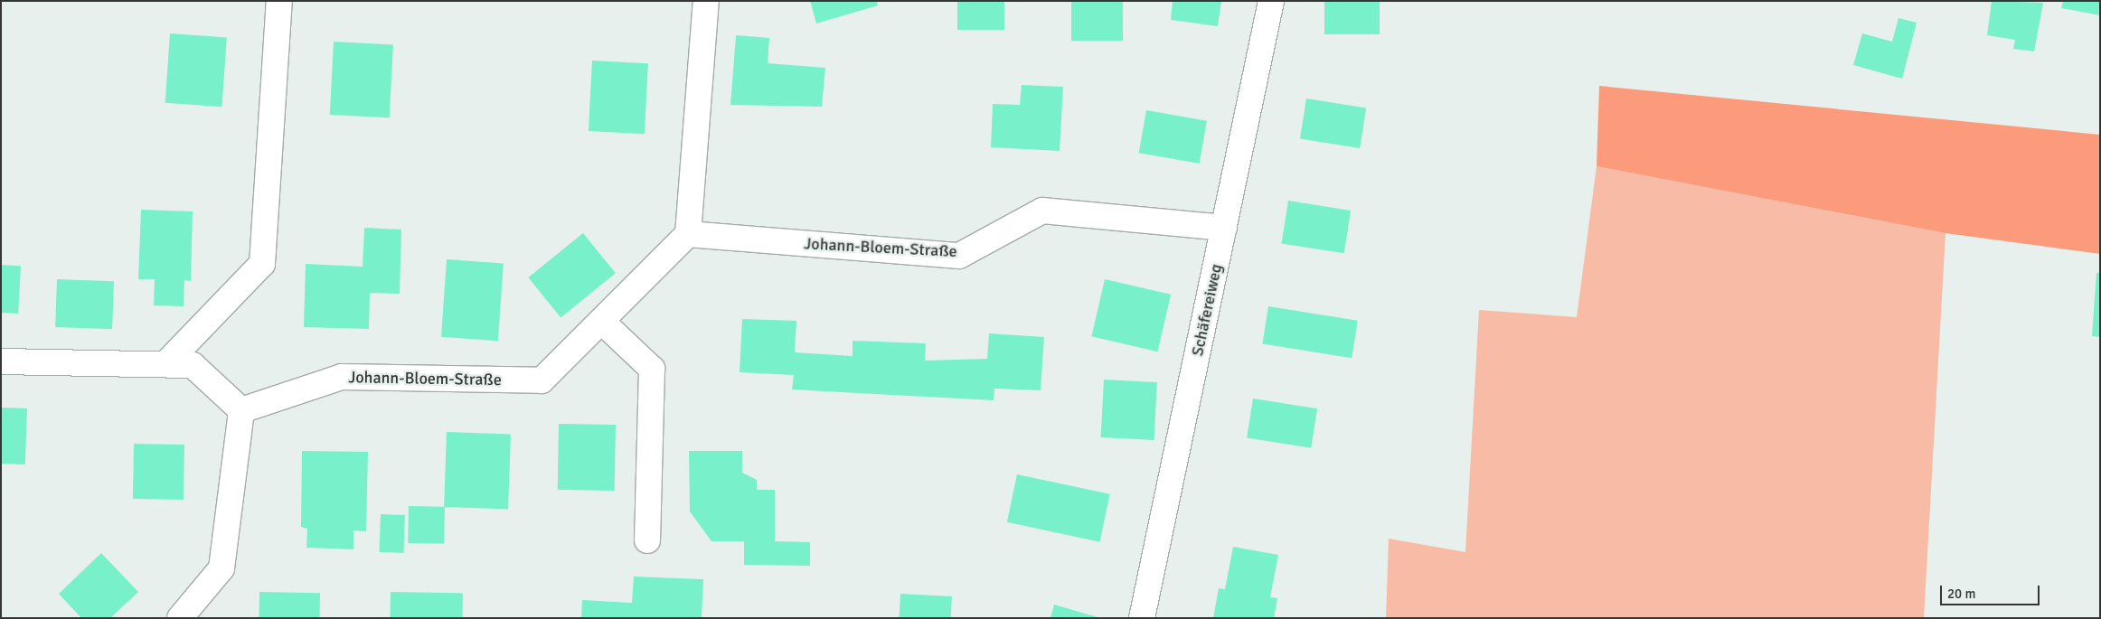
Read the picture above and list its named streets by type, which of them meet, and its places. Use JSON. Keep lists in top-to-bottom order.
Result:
{
  "streets": {
    "street": ["Johann-Bloem-Straße", "Schäfereiweg"]
  },
  "crossings": [
    ["Johann-Bloem-Straße", "Schäfereiweg"]
  ],
  "scale_bar": "20 m"
}
